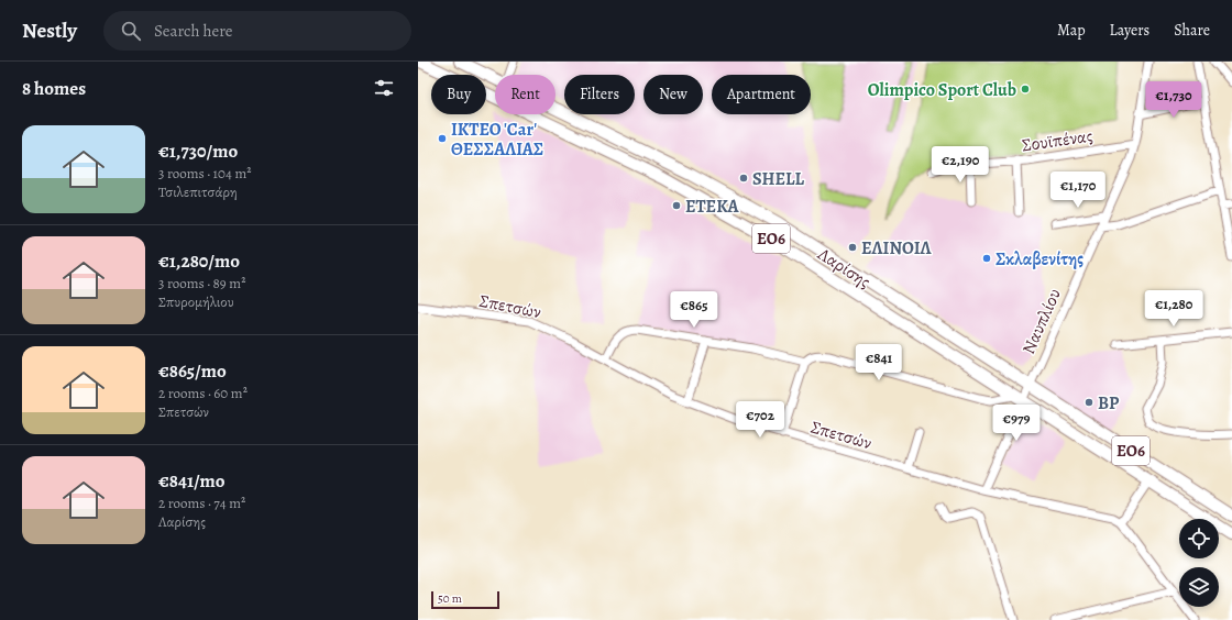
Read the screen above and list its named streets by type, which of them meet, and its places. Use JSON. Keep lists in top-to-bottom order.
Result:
{
  "streets": {
    "main road": ["ΕΟ6", "Λαρίσης"],
    "street": ["Σουϊπένας", "Σπετσών", "Ναυπλίου"]
  },
  "crossings": [
    ["Σουϊπένας", "Ναυπλίου"],
    ["Λαρίσης", "Ναυπλίου"],
    ["Σπετσών", "Ναυπλίου"]
  ],
  "places": [
    "Olimpico Sport Club",
    "ΙΚΤΕΟ 'Car' ΘΕΣΣΑΛΙΑΣ",
    "SHELL",
    "ΕΤΕΚΑ",
    "ΕΛΙΝΟΙΛ",
    "Σκλαβενίτης",
    "BP"
  ],
  "scale_bar": "50 m",
  "page": {
    "header": "Nestly",
    "search": "Search here",
    "nav": ["Map", "Layers", "Share"],
    "heading": "8 homes",
    "chip": [
      "Buy",
      "Rent",
      "Filters",
      "New",
      "Apartment"
    ],
    "price": [
      "€1,730",
      "€2,190",
      "€1,170",
      "€1,280",
      "€865",
      "€841",
      "€702",
      "€979"
    ],
    "list": [
      {
        "name": "€1,730/mo",
        "note": "3 rooms · 104 m² · Τσιλεπιτσάρη"
      },
      {
        "name": "€1,280/mo",
        "note": "3 rooms · 89 m² · Σπυρομήλιου"
      },
      {
        "name": "€865/mo",
        "note": "2 rooms · 60 m² · Σπετσών"
      },
      {
        "name": "€841/mo",
        "note": "2 rooms · 74 m² · Λαρίσης"
      }
    ],
    "scale": "50 m"
  }
}
